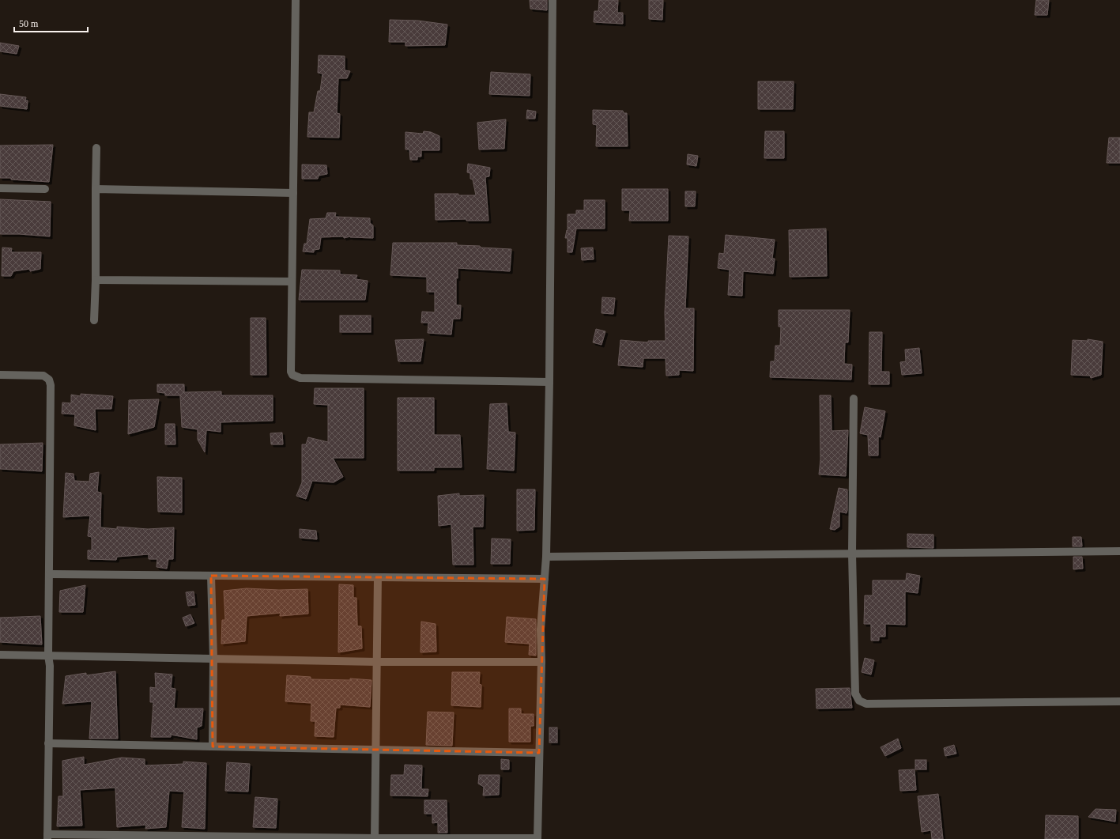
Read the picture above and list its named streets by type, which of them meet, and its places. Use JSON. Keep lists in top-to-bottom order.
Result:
{
  "scale_bar": "50 m"
}
